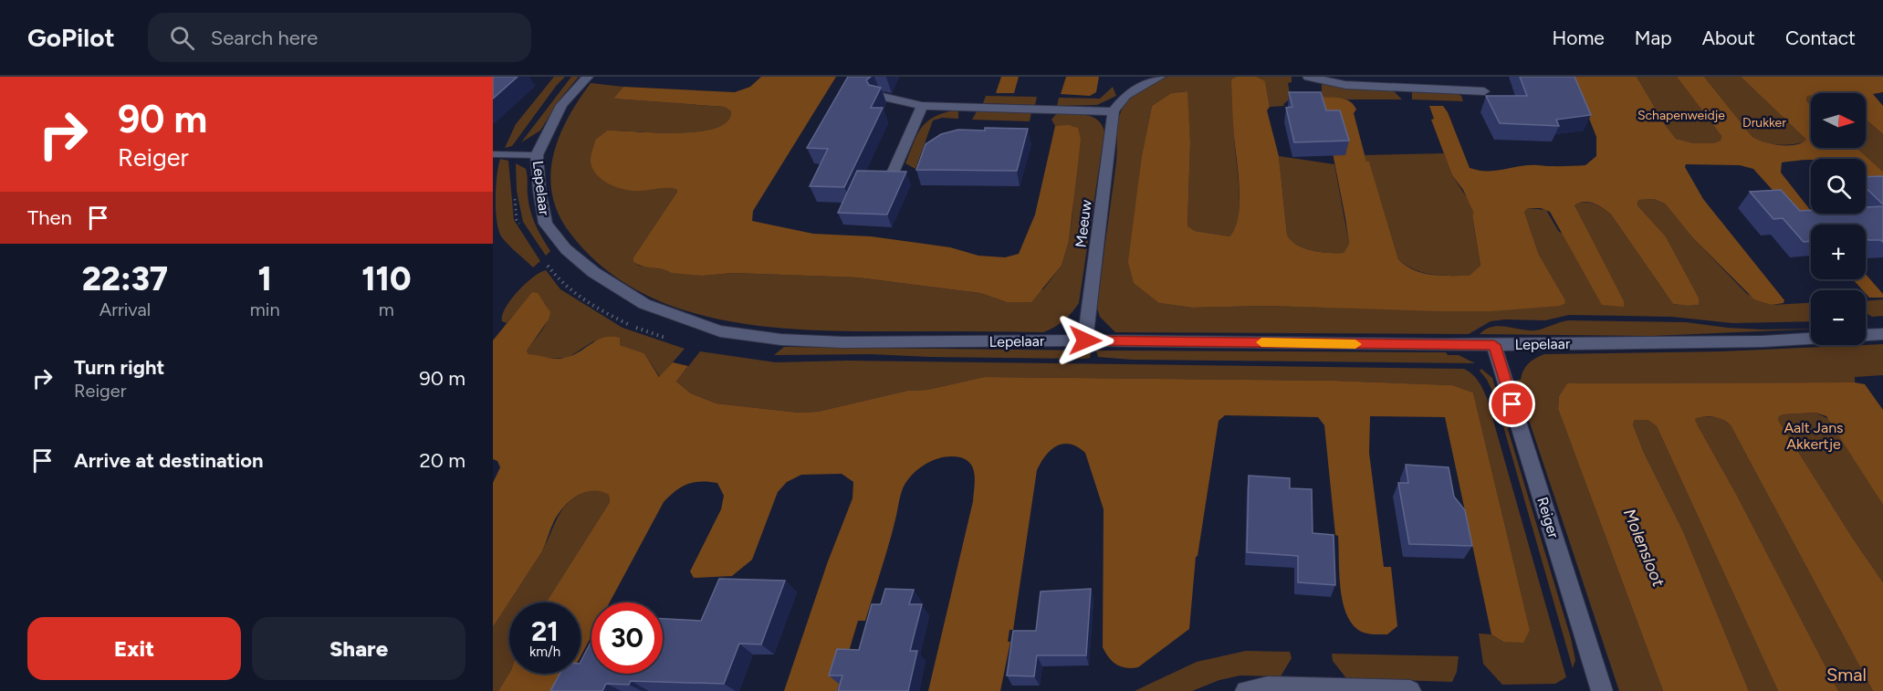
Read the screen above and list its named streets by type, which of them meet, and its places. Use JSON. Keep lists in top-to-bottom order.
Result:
{
  "streets": {
    "street": ["Lepelaar", "Meeuw", "Reiger"]
  },
  "crossings": [
    ["Lepelaar", "Meeuw"],
    ["Lepelaar", "Reiger"]
  ],
  "water": ["Molensloot"],
  "parks": [
    "Schapenweidje",
    "Drukker",
    "Aalt Jans Akkertje",
    "Smal"
  ],
  "north": "right",
  "page": {
    "header": "GoPilot",
    "search": "Search here",
    "nav": [
      "Home",
      "Map",
      "About",
      "Contact"
    ],
    "turn": ["90 m", "Reiger"],
    "map_buttons": ["+", "−"],
    "then": "Then",
    "eta": [
      "22:37",
      "Arrival",
      "1",
      "min",
      "110",
      "m"
    ],
    "list": [
      {
        "name": "Turn right",
        "note": "Reiger",
        "value": "90 m"
      },
      {
        "name": "Arrive at destination",
        "value": "20 m"
      }
    ],
    "speed": "21 km/h",
    "limit": "30",
    "buttons": ["Exit", "Share"]
  }
}
